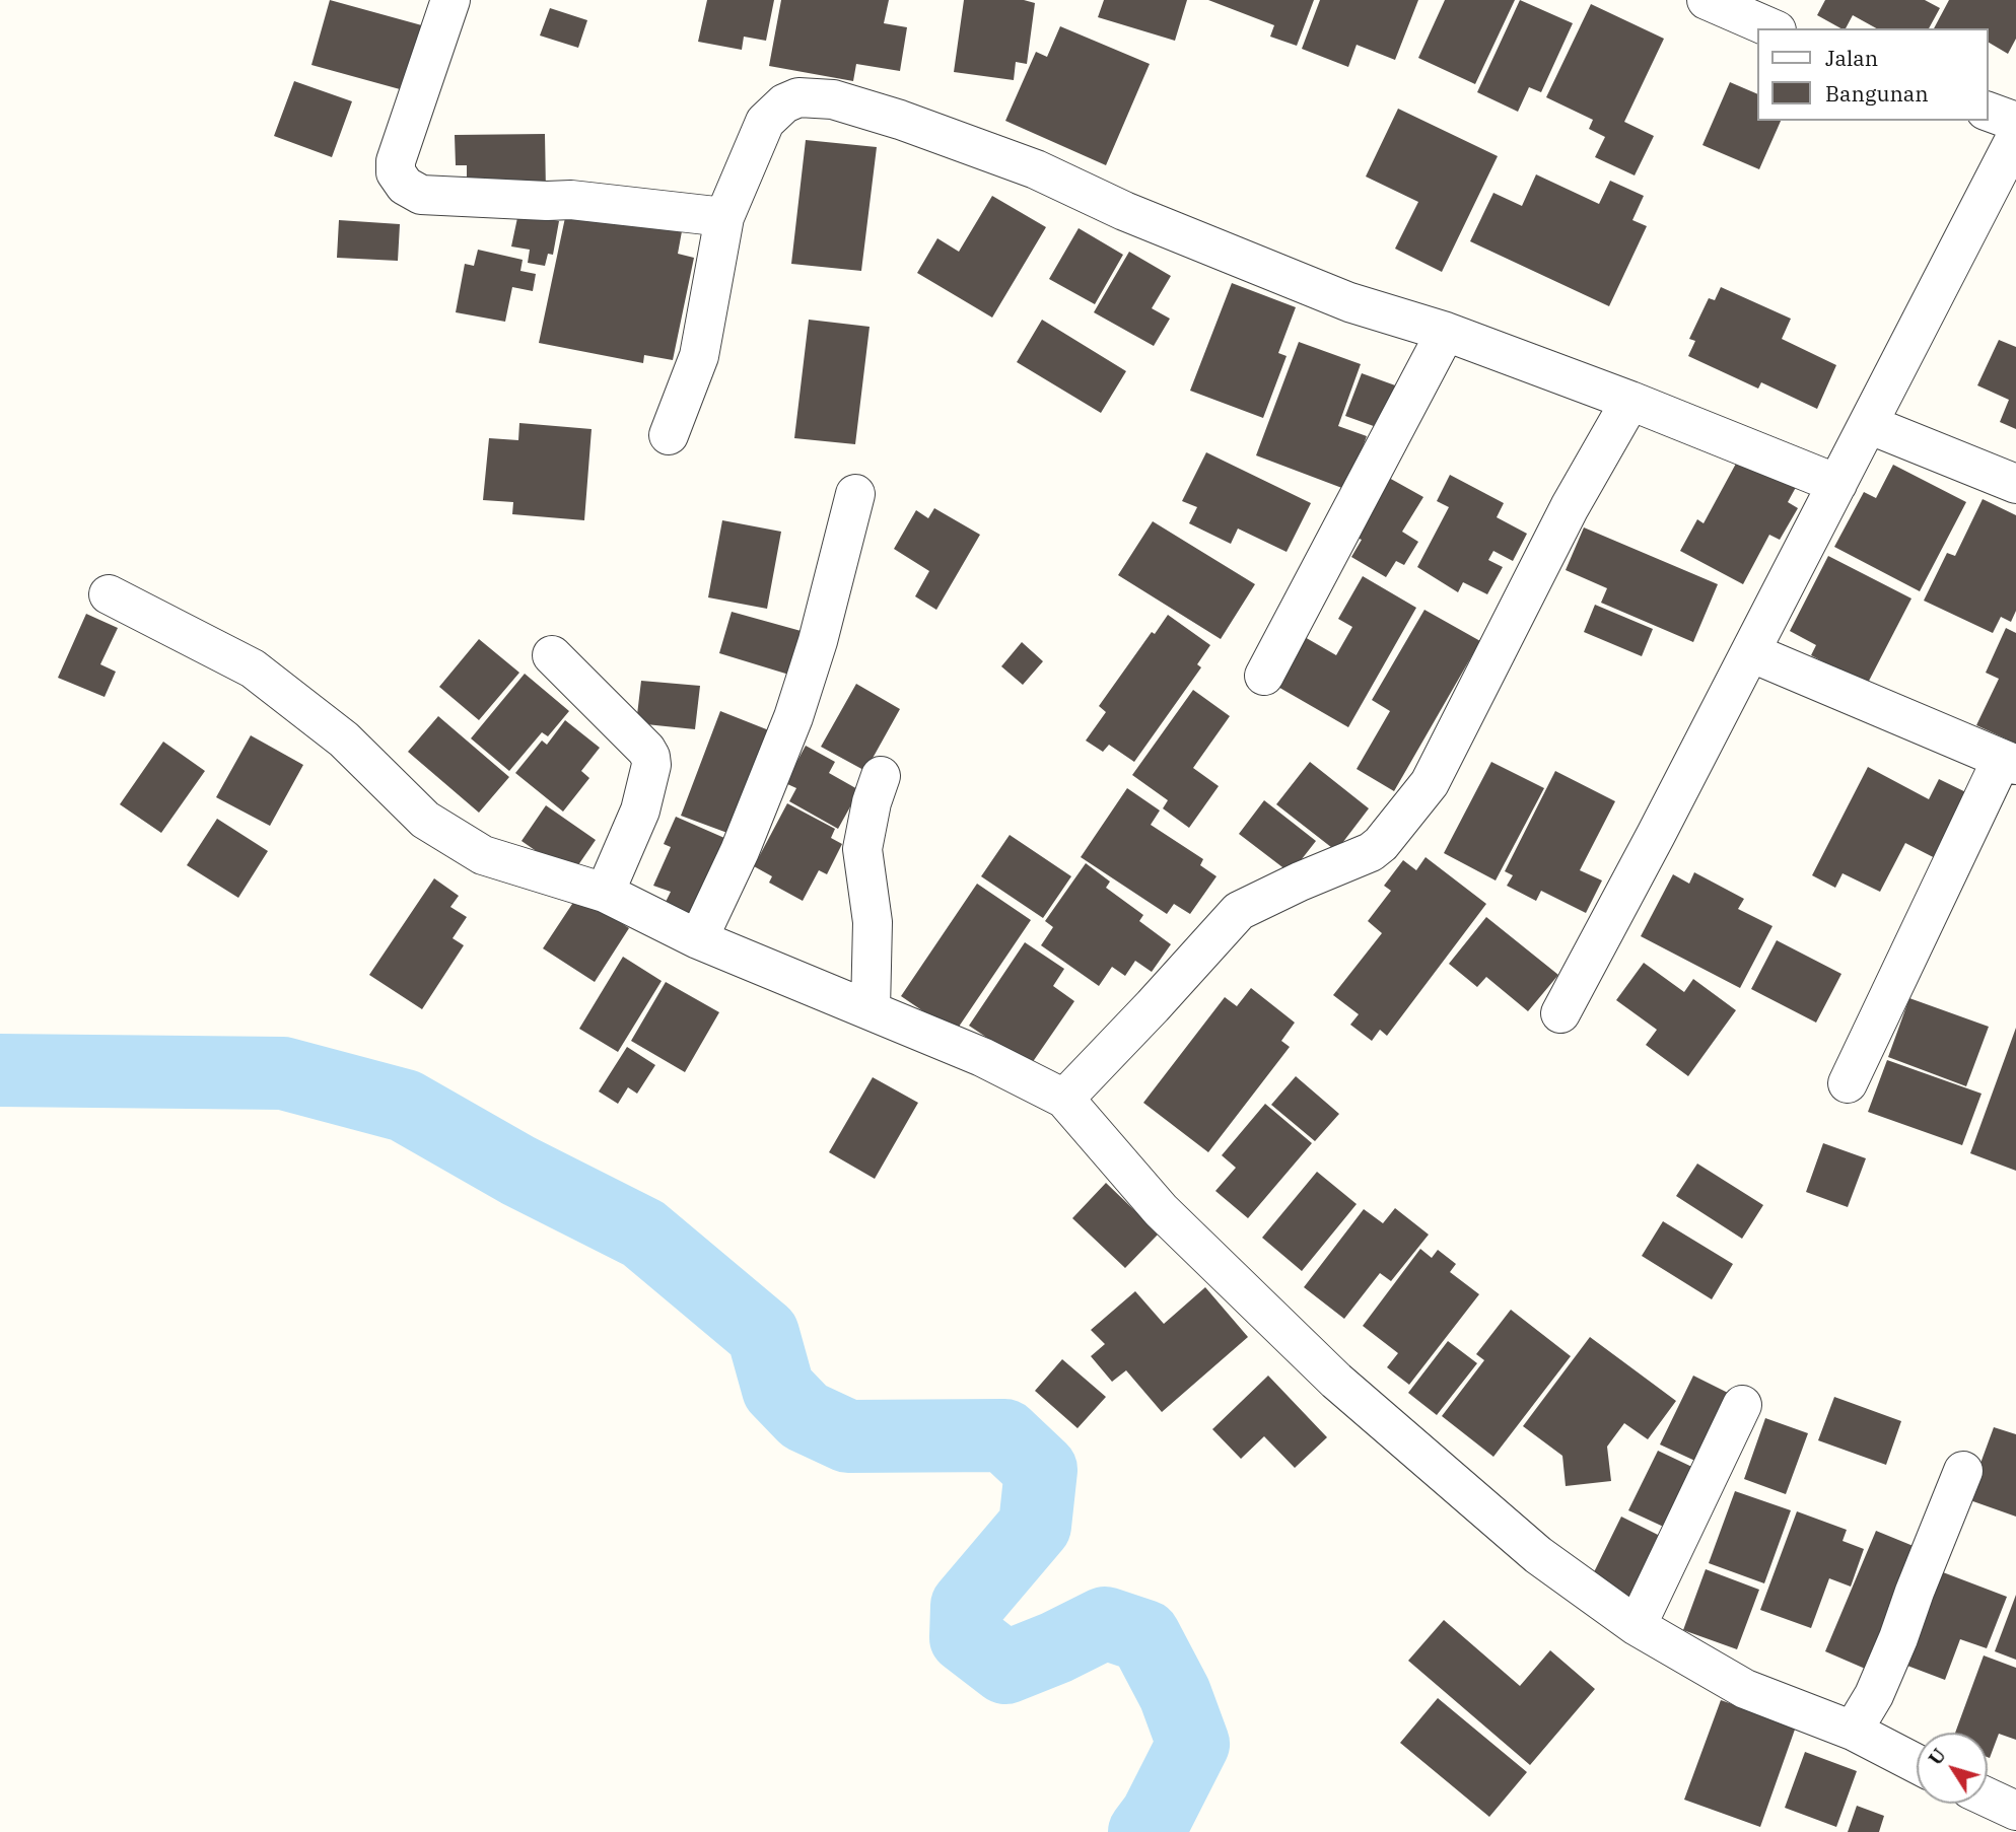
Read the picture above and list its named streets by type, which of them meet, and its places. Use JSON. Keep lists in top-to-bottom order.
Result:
{
  "legend": ["Jalan", "Bangunan"],
  "north": "top left"
}
